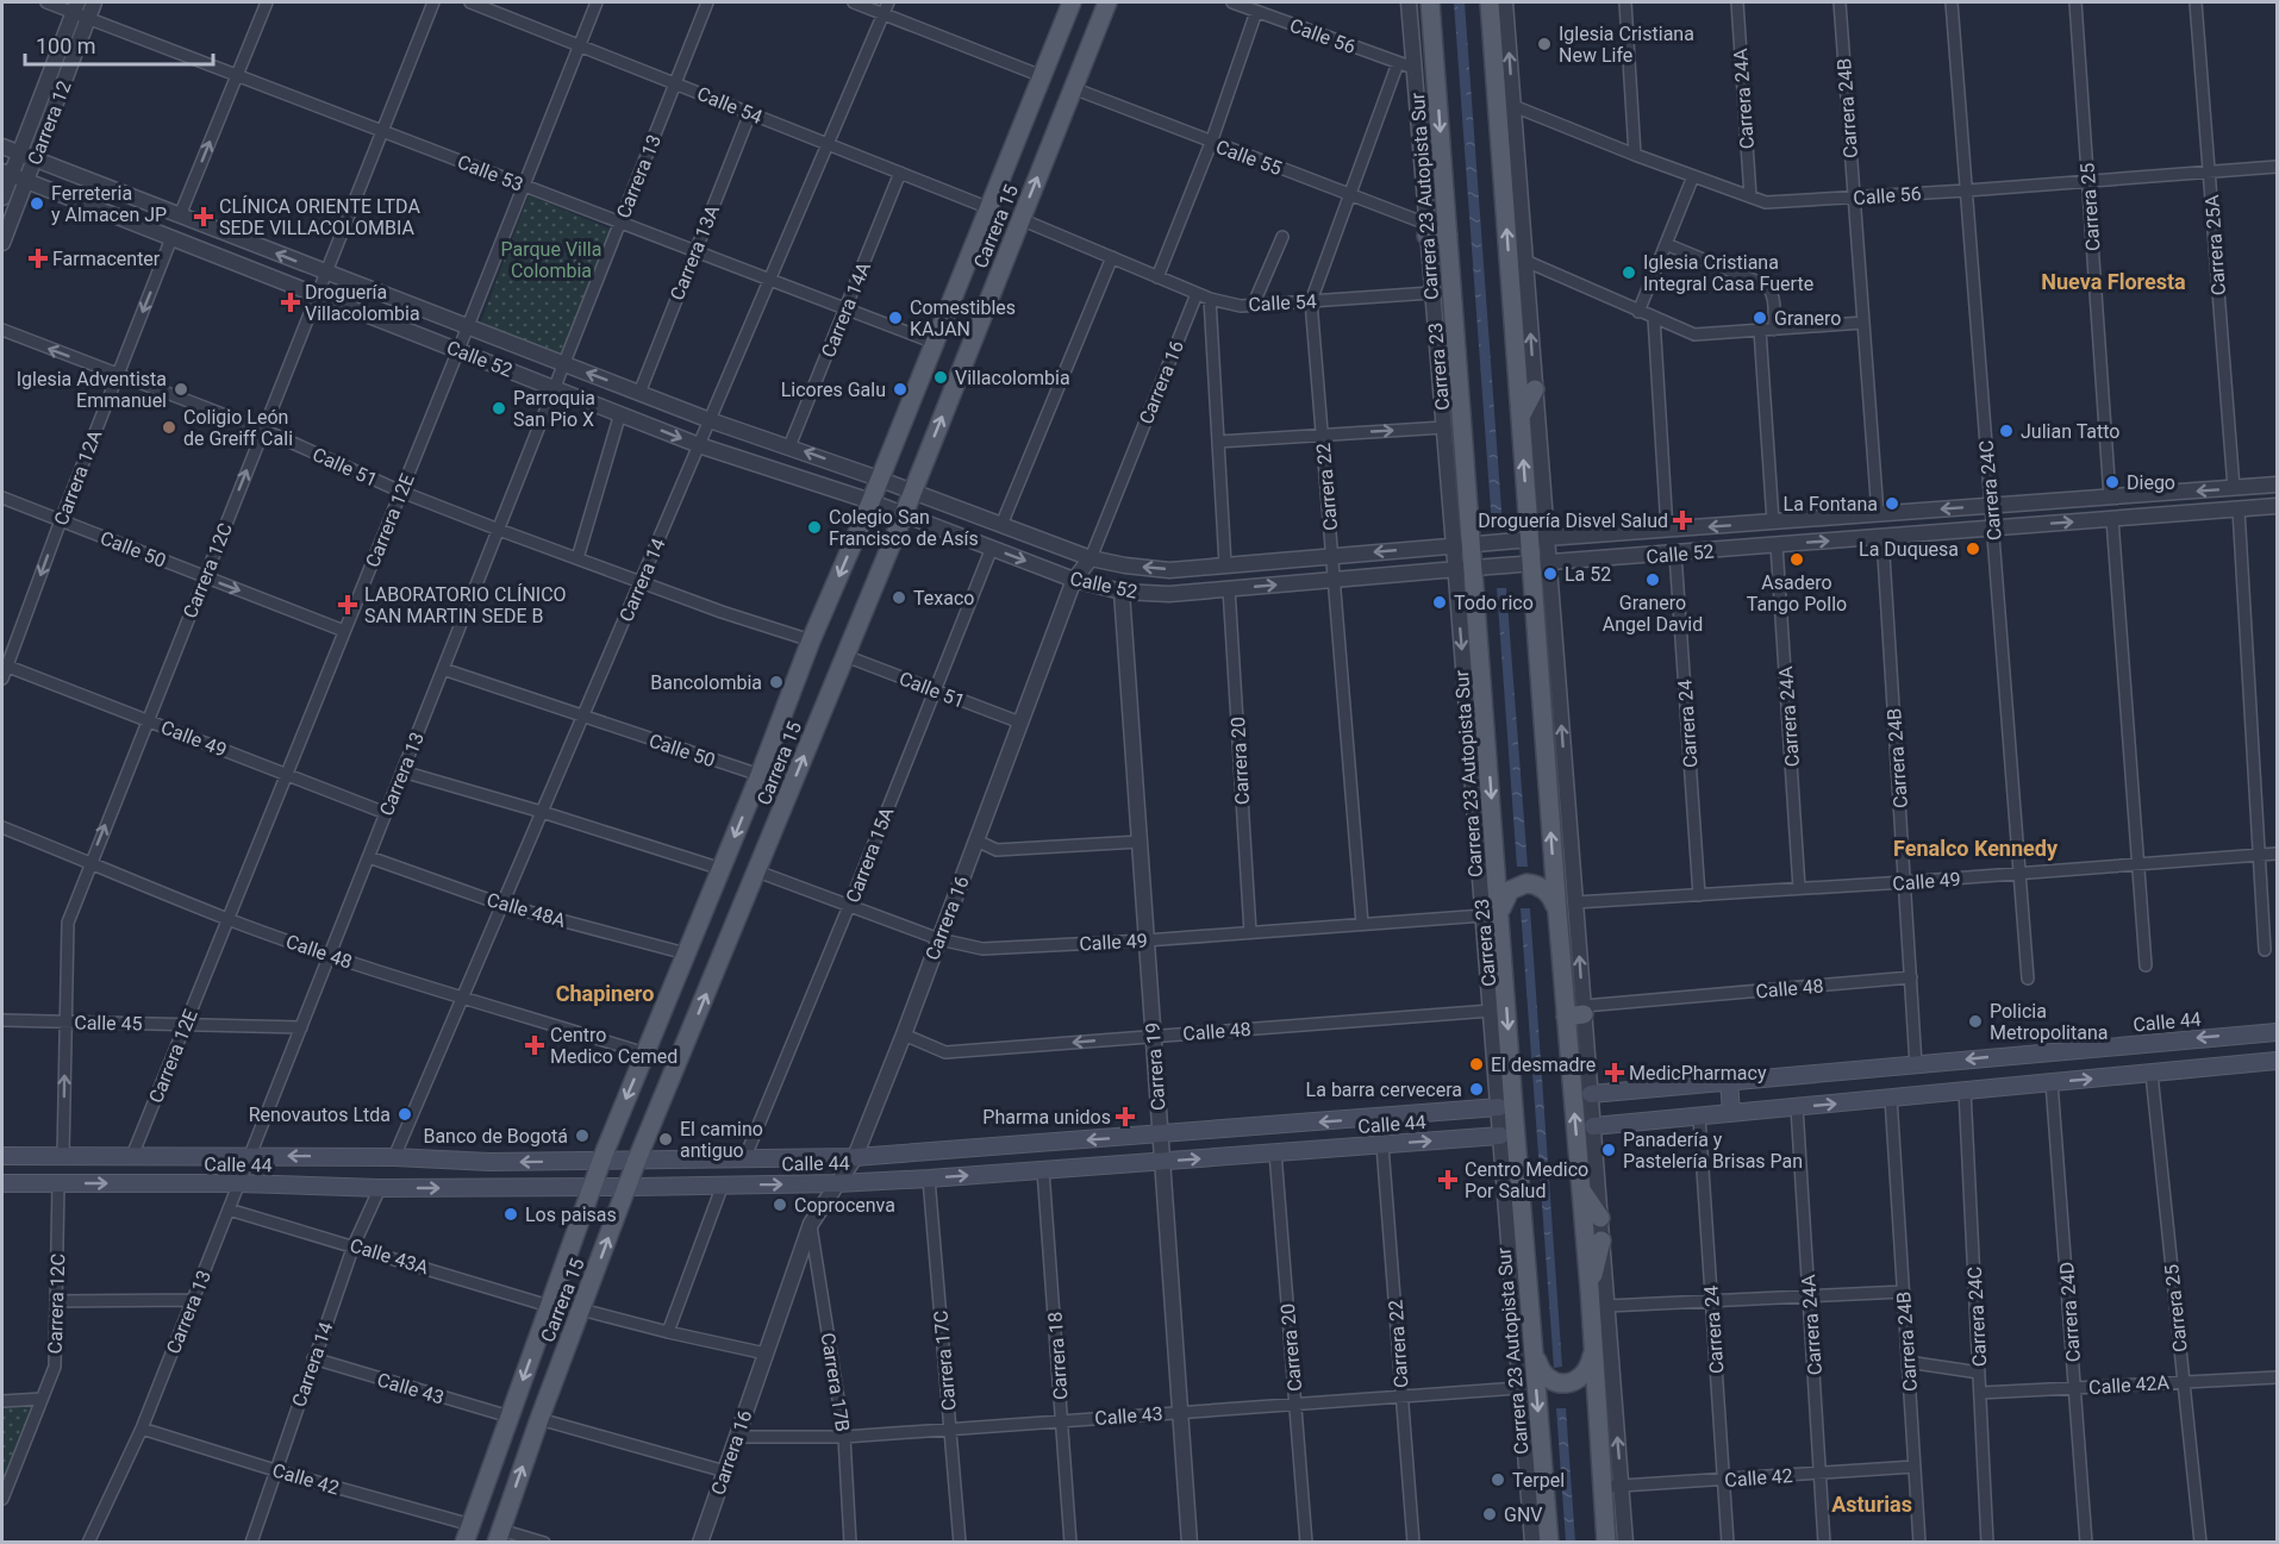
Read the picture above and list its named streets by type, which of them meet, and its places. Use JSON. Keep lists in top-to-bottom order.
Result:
{
  "streets": {
    "main road": ["Carrera 23 Autopista Sur", "Carrera 15", "Calle 44"],
    "street": [
      "Calle 56",
      "Carrera 24A",
      "Calle 54",
      "Carrera 24B",
      "Carrera 12",
      "Calle 55",
      "Calle 53",
      "Carrera 13",
      "Carrera 25",
      "Carrera 25A",
      "Carrera 13A",
      "Carrera 14A",
      "Calle 52",
      "Carrera 23",
      "Carrera 16",
      "Calle 51",
      "Carrera 12A",
      "Carrera 22",
      "Carrera 24C",
      "Carrera 12E",
      "Calle 50",
      "Carrera 12C",
      "Carrera 14",
      "Carrera 24",
      "Calle 49",
      "Carrera 20",
      "Carrera 15A",
      "Calle 48A",
      "Calle 48",
      "Calle 45",
      "Carrera 19",
      "Calle 43A",
      "Carrera 24D",
      "Carrera 18",
      "Carrera 17C",
      "Carrera 17B",
      "Calle 42A",
      "Calle 43",
      "Calle 42"
    ]
  },
  "crossings": [
    ["Calle 56", "Carrera 24A"],
    ["Calle 56", "Carrera 24B"],
    ["Calle 56", "Carrera 25"],
    ["Calle 56", "Carrera 25A"],
    ["Calle 56", "Carrera 23"],
    ["Calle 56", "Carrera 22"],
    ["Calle 56", "Carrera 24C"],
    ["Carrera 24A", "Calle 52"],
    ["Carrera 24A", "Calle 49"],
    ["Carrera 24A", "Calle 42"],
    ["Calle 54", "Carrera 13"],
    ["Calle 54", "Carrera 15"],
    ["Calle 54", "Carrera 13A"],
    ["Calle 54", "Carrera 14A"],
    ["Calle 54", "Carrera 23"],
    ["Calle 54", "Carrera 16"],
    ["Calle 54", "Carrera 22"],
    ["Calle 54", "Carrera 12E"],
    ["Calle 54", "Carrera 14"],
    ["Carrera 24B", "Calle 52"],
    ["Carrera 24B", "Calle 49"],
    ["Carrera 24B", "Calle 48"],
    ["Carrera 24B", "Calle 44"],
    ["Carrera 24B", "Calle 42"],
    ["Carrera 12", "Calle 53"],
    ["Carrera 12", "Calle 52"],
    ["Calle 55", "Carrera 15"],
    ["Calle 55", "Carrera 23"],
    ["Calle 55", "Carrera 22"],
    ["Calle 53", "Carrera 13"],
    ["Calle 53", "Carrera 15"],
    ["Calle 53", "Carrera 13A"],
    ["Calle 53", "Carrera 14A"],
    ["Calle 53", "Carrera 12E"],
    ["Calle 53", "Carrera 12C"],
    ["Calle 53", "Carrera 14"],
    ["Carrera 13", "Calle 52"],
    ["Carrera 13", "Calle 51"],
    ["Carrera 13", "Calle 50"],
    ["Carrera 13", "Calle 49"],
    ["Carrera 13", "Calle 48A"],
    ["Carrera 13", "Calle 48"],
    ["Carrera 13", "Calle 44"],
    ["Carrera 13", "Calle 45"],
    ["Carrera 13", "Calle 43A"],
    ["Carrera 13", "Calle 42"],
    ["Carrera 23 Autopista Sur", "Calle 52"],
    ["Carrera 23 Autopista Sur", "Carrera 23"],
    ["Carrera 23 Autopista Sur", "Calle 49"],
    ["Carrera 25", "Calle 52"],
    ["Carrera 25", "Calle 42A"],
    ["Carrera 15", "Calle 52"],
    ["Carrera 15", "Calle 51"],
    ["Carrera 15", "Calle 50"],
    ["Carrera 15", "Calle 49"],
    ["Carrera 15", "Calle 48A"],
    ["Carrera 15", "Calle 48"],
    ["Carrera 15", "Calle 44"],
    ["Carrera 15", "Calle 43A"],
    ["Carrera 15", "Calle 43"],
    ["Carrera 15", "Calle 42"],
    ["Carrera 25A", "Calle 52"],
    ["Carrera 13A", "Calle 52"],
    ["Carrera 14A", "Calle 52"],
    ["Calle 52", "Carrera 23"],
    ["Calle 52", "Carrera 16"],
    ["Calle 52", "Carrera 12A"],
    ["Calle 52", "Carrera 22"],
    ["Calle 52", "Carrera 24C"],
    ["Calle 52", "Carrera 12E"],
    ["Calle 52", "Carrera 12C"],
    ["Calle 52", "Carrera 14"],
    ["Calle 52", "Carrera 24"],
    ["Calle 52", "Carrera 20"],
    ["Calle 52", "Carrera 15A"],
    ["Calle 52", "Carrera 19"],
    ["Carrera 23", "Calle 49"],
    ["Carrera 23", "Calle 48"],
    ["Carrera 23", "Calle 44"],
    ["Carrera 23", "Calle 43"],
    ["Carrera 16", "Calle 51"],
    ["Carrera 16", "Calle 49"],
    ["Carrera 16", "Calle 48"],
    ["Carrera 16", "Calle 44"],
    ["Carrera 16", "Carrera 17B"],
    ["Carrera 16", "Calle 43"],
    ["Calle 51", "Carrera 12A"],
    ["Calle 51", "Carrera 12E"],
    ["Calle 51", "Carrera 12C"],
    ["Calle 51", "Carrera 14"],
    ["Calle 51", "Carrera 15A"],
    ["Carrera 12A", "Calle 50"],
    ["Carrera 12A", "Calle 49"],
    ["Carrera 22", "Calle 49"],
    ["Carrera 22", "Calle 44"],
    ["Carrera 22", "Calle 43"],
    ["Carrera 24C", "Calle 49"],
    ["Carrera 24C", "Calle 42A"],
    ["Carrera 12E", "Calle 50"],
    ["Carrera 12E", "Calle 49"],
    ["Carrera 12E", "Calle 48"],
    ["Carrera 12E", "Calle 44"],
    ["Carrera 12E", "Calle 45"],
    ["Calle 50", "Carrera 12C"],
    ["Calle 50", "Carrera 14"],
    ["Carrera 12C", "Calle 49"],
    ["Carrera 12C", "Calle 48"],
    ["Carrera 12C", "Calle 44"],
    ["Carrera 12C", "Calle 45"],
    ["Carrera 14", "Calle 48A"],
    ["Carrera 14", "Calle 48"],
    ["Carrera 14", "Calle 44"],
    ["Carrera 14", "Calle 43A"],
    ["Carrera 14", "Calle 43"],
    ["Carrera 14", "Calle 42"],
    ["Carrera 24", "Calle 49"],
    ["Carrera 24", "Calle 42"],
    ["Calle 49", "Carrera 20"],
    ["Calle 49", "Carrera 15A"],
    ["Calle 49", "Carrera 19"],
    ["Carrera 20", "Calle 44"],
    ["Carrera 20", "Calle 43"],
    ["Carrera 15A", "Calle 44"],
    ["Calle 48", "Carrera 19"],
    ["Calle 44", "Carrera 19"],
    ["Calle 44", "Carrera 18"],
    ["Calle 44", "Carrera 17C"],
    ["Carrera 19", "Calle 43"],
    ["Carrera 24D", "Calle 42A"],
    ["Carrera 18", "Calle 43"],
    ["Carrera 17C", "Calle 43"],
    ["Carrera 17B", "Calle 43"]
  ],
  "one_way": ["Carrera 12A"],
  "districts": [
    "Nueva Floresta",
    "Fenalco Kennedy",
    "Chapinero",
    "Asturias"
  ],
  "parks": ["Parque Villa Colombia"],
  "places": {
    "other": [
      "Iglesia Cristiana New Life",
      "Ferreteria y Almacen JP",
      "Iglesia Cristiana Integral Casa Fuerte",
      "Comestibles KAJAN",
      "Granero",
      "Villacolombia",
      "Iglesia Adventista Emmanuel",
      "Licores Galu",
      "Parroquia San Pio X",
      "Coligio León de Greiff Cali",
      "Julian Tatto",
      "Diego",
      "La Fontana",
      "Colegio San Francisco de Asís",
      "La Duquesa",
      "Asadero Tango Pollo",
      "La 52",
      "Granero Angel David",
      "Texaco",
      "Todo rico",
      "Bancolombia",
      "Policia Metropolitana",
      "El desmadre",
      "La barra cervecera",
      "Renovautos Ltda",
      "Banco de Bogotá",
      "El camino antiguo",
      "Panadería y Pastelería Brisas Pan",
      "Coprocenva",
      "Los paisas",
      "Terpel",
      "GNV"
    ],
    "health": [
      "CLÍNICA ORIENTE LTDA SEDE VILLACOLOMBIA",
      "Farmacenter",
      "Droguería Villacolombia",
      "Droguería Disvel Salud",
      "LABORATORIO CLÍNICO SAN MARTIN SEDE B",
      "Centro Medico Cemed",
      "MedicPharmacy",
      "Pharma unidos",
      "Centro Medico Por Salud"
    ]
  },
  "scale_bar": "100 m"
}
